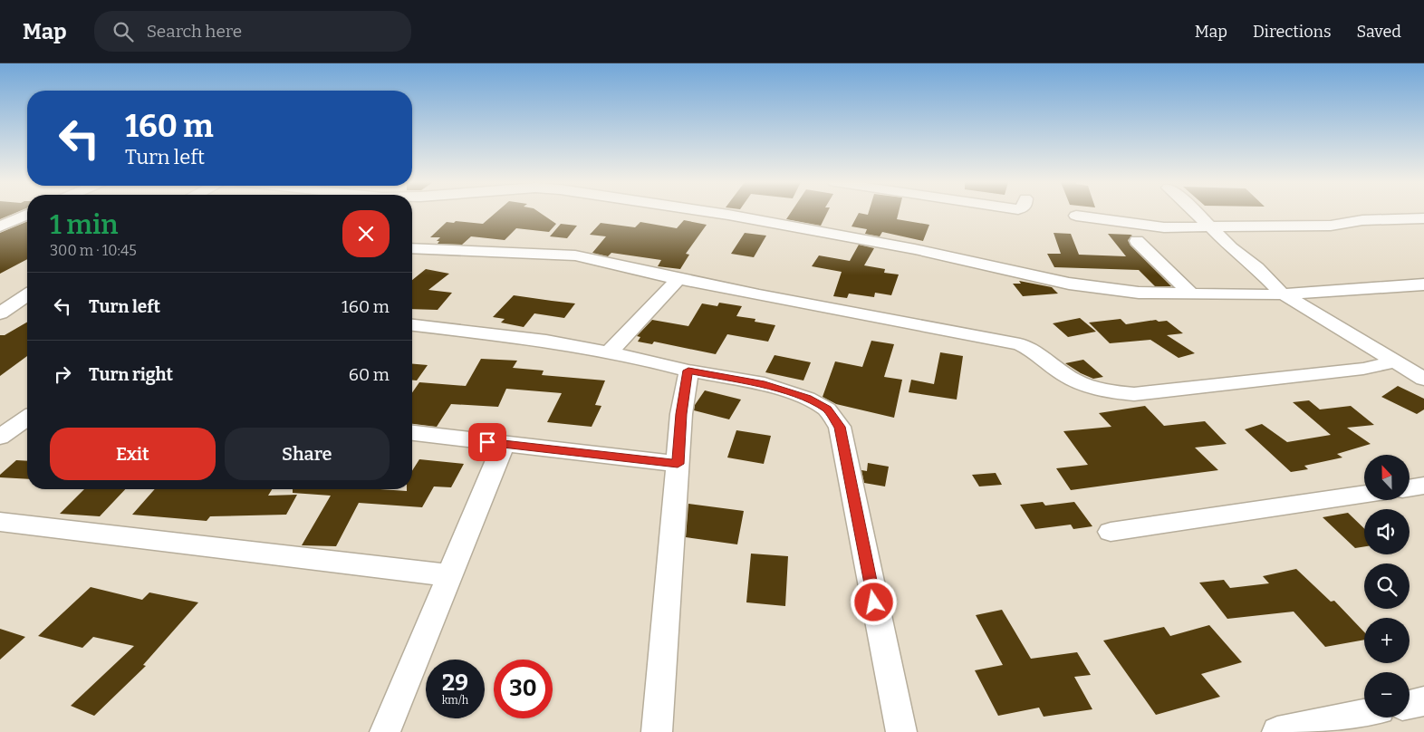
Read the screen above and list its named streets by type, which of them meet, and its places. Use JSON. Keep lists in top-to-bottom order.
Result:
{
  "north": "top",
  "page": {
    "header": "Map",
    "search": "Search here",
    "nav": ["Map", "Directions", "Saved"],
    "turn": ["160 m", "Turn left"],
    "heading": ["1 min", "300 m · 10:45"],
    "list": [
      {
        "name": "Turn left",
        "value": "160 m"
      },
      {
        "name": "Turn right",
        "value": "60 m"
      }
    ],
    "buttons": ["Exit", "Share"],
    "map_buttons": ["+", "−"],
    "speed": "29 km/h",
    "limit": "30"
  }
}
